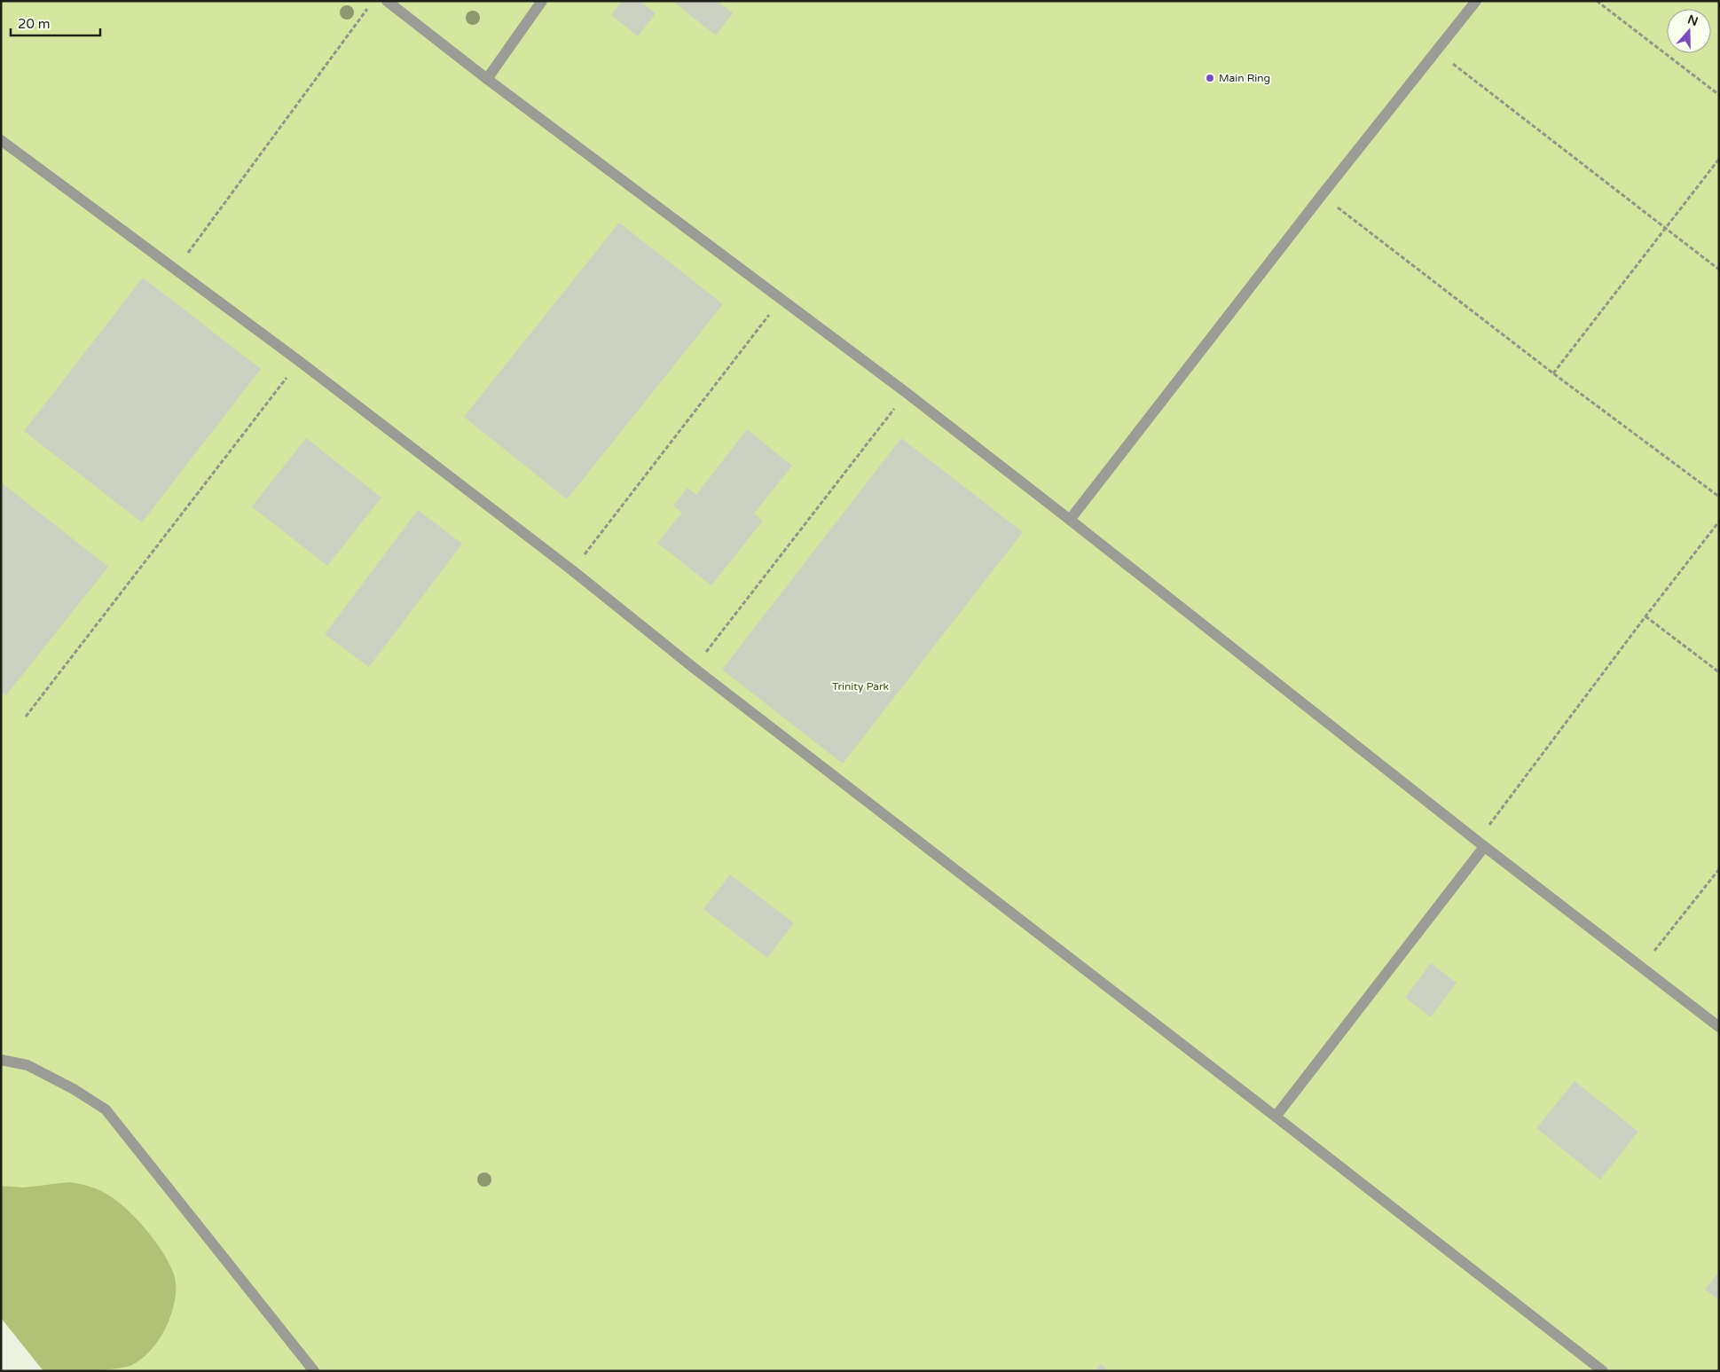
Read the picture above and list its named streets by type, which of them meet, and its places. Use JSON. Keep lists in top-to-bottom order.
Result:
{
  "parks": ["Trinity Park"],
  "places": ["Main Ring"],
  "scale_bar": "20 m",
  "north": "top"
}
